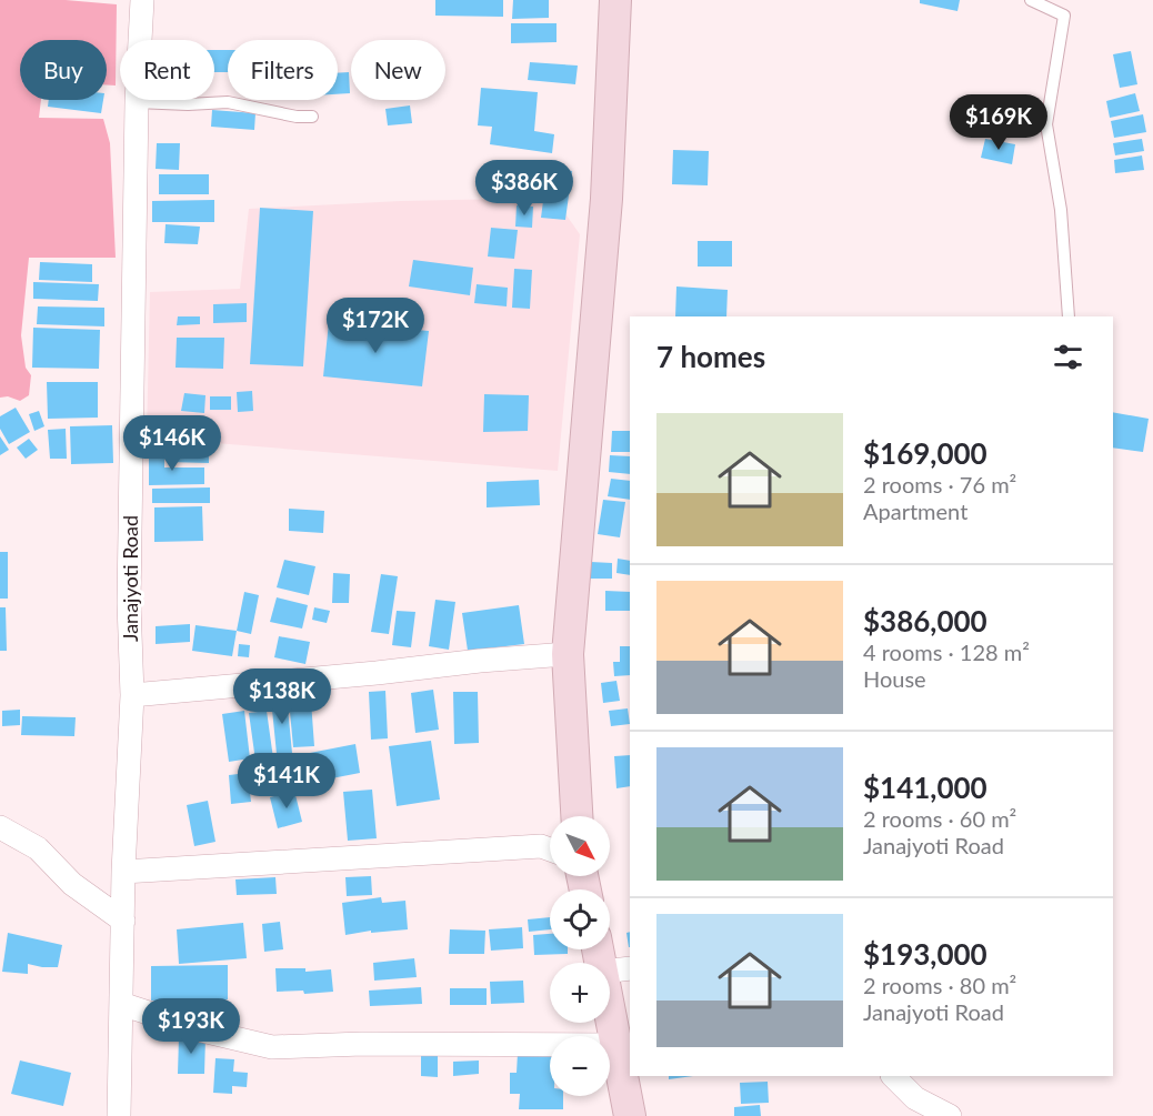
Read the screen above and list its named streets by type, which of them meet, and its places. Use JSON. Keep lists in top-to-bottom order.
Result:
{
  "streets": {
    "street": ["Janajyoti Road"]
  },
  "north": "bottom right",
  "page": {
    "chip": [
      "Buy",
      "Rent",
      "Filters",
      "New"
    ],
    "price": [
      "$169K",
      "$386K",
      "$172K",
      "$146K",
      "$138K",
      "$141K",
      "$193K"
    ],
    "heading": "7 homes",
    "list": [
      {
        "name": "$169,000",
        "note": "2 rooms · 76 m² · Apartment"
      },
      {
        "name": "$386,000",
        "note": "4 rooms · 128 m² · House"
      },
      {
        "name": "$141,000",
        "note": "2 rooms · 60 m² · Janajyoti Road"
      },
      {
        "name": "$193,000",
        "note": "2 rooms · 80 m² · Janajyoti Road"
      }
    ],
    "map_buttons": ["+", "−"]
  }
}
